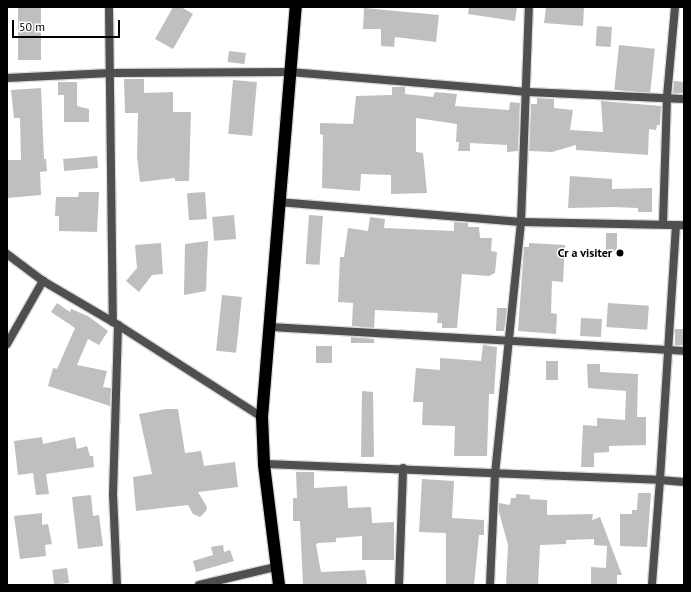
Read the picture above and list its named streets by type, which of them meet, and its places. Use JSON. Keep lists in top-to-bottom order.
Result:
{
  "places": ["Cr a visiter"],
  "scale_bar": "50 m"
}
